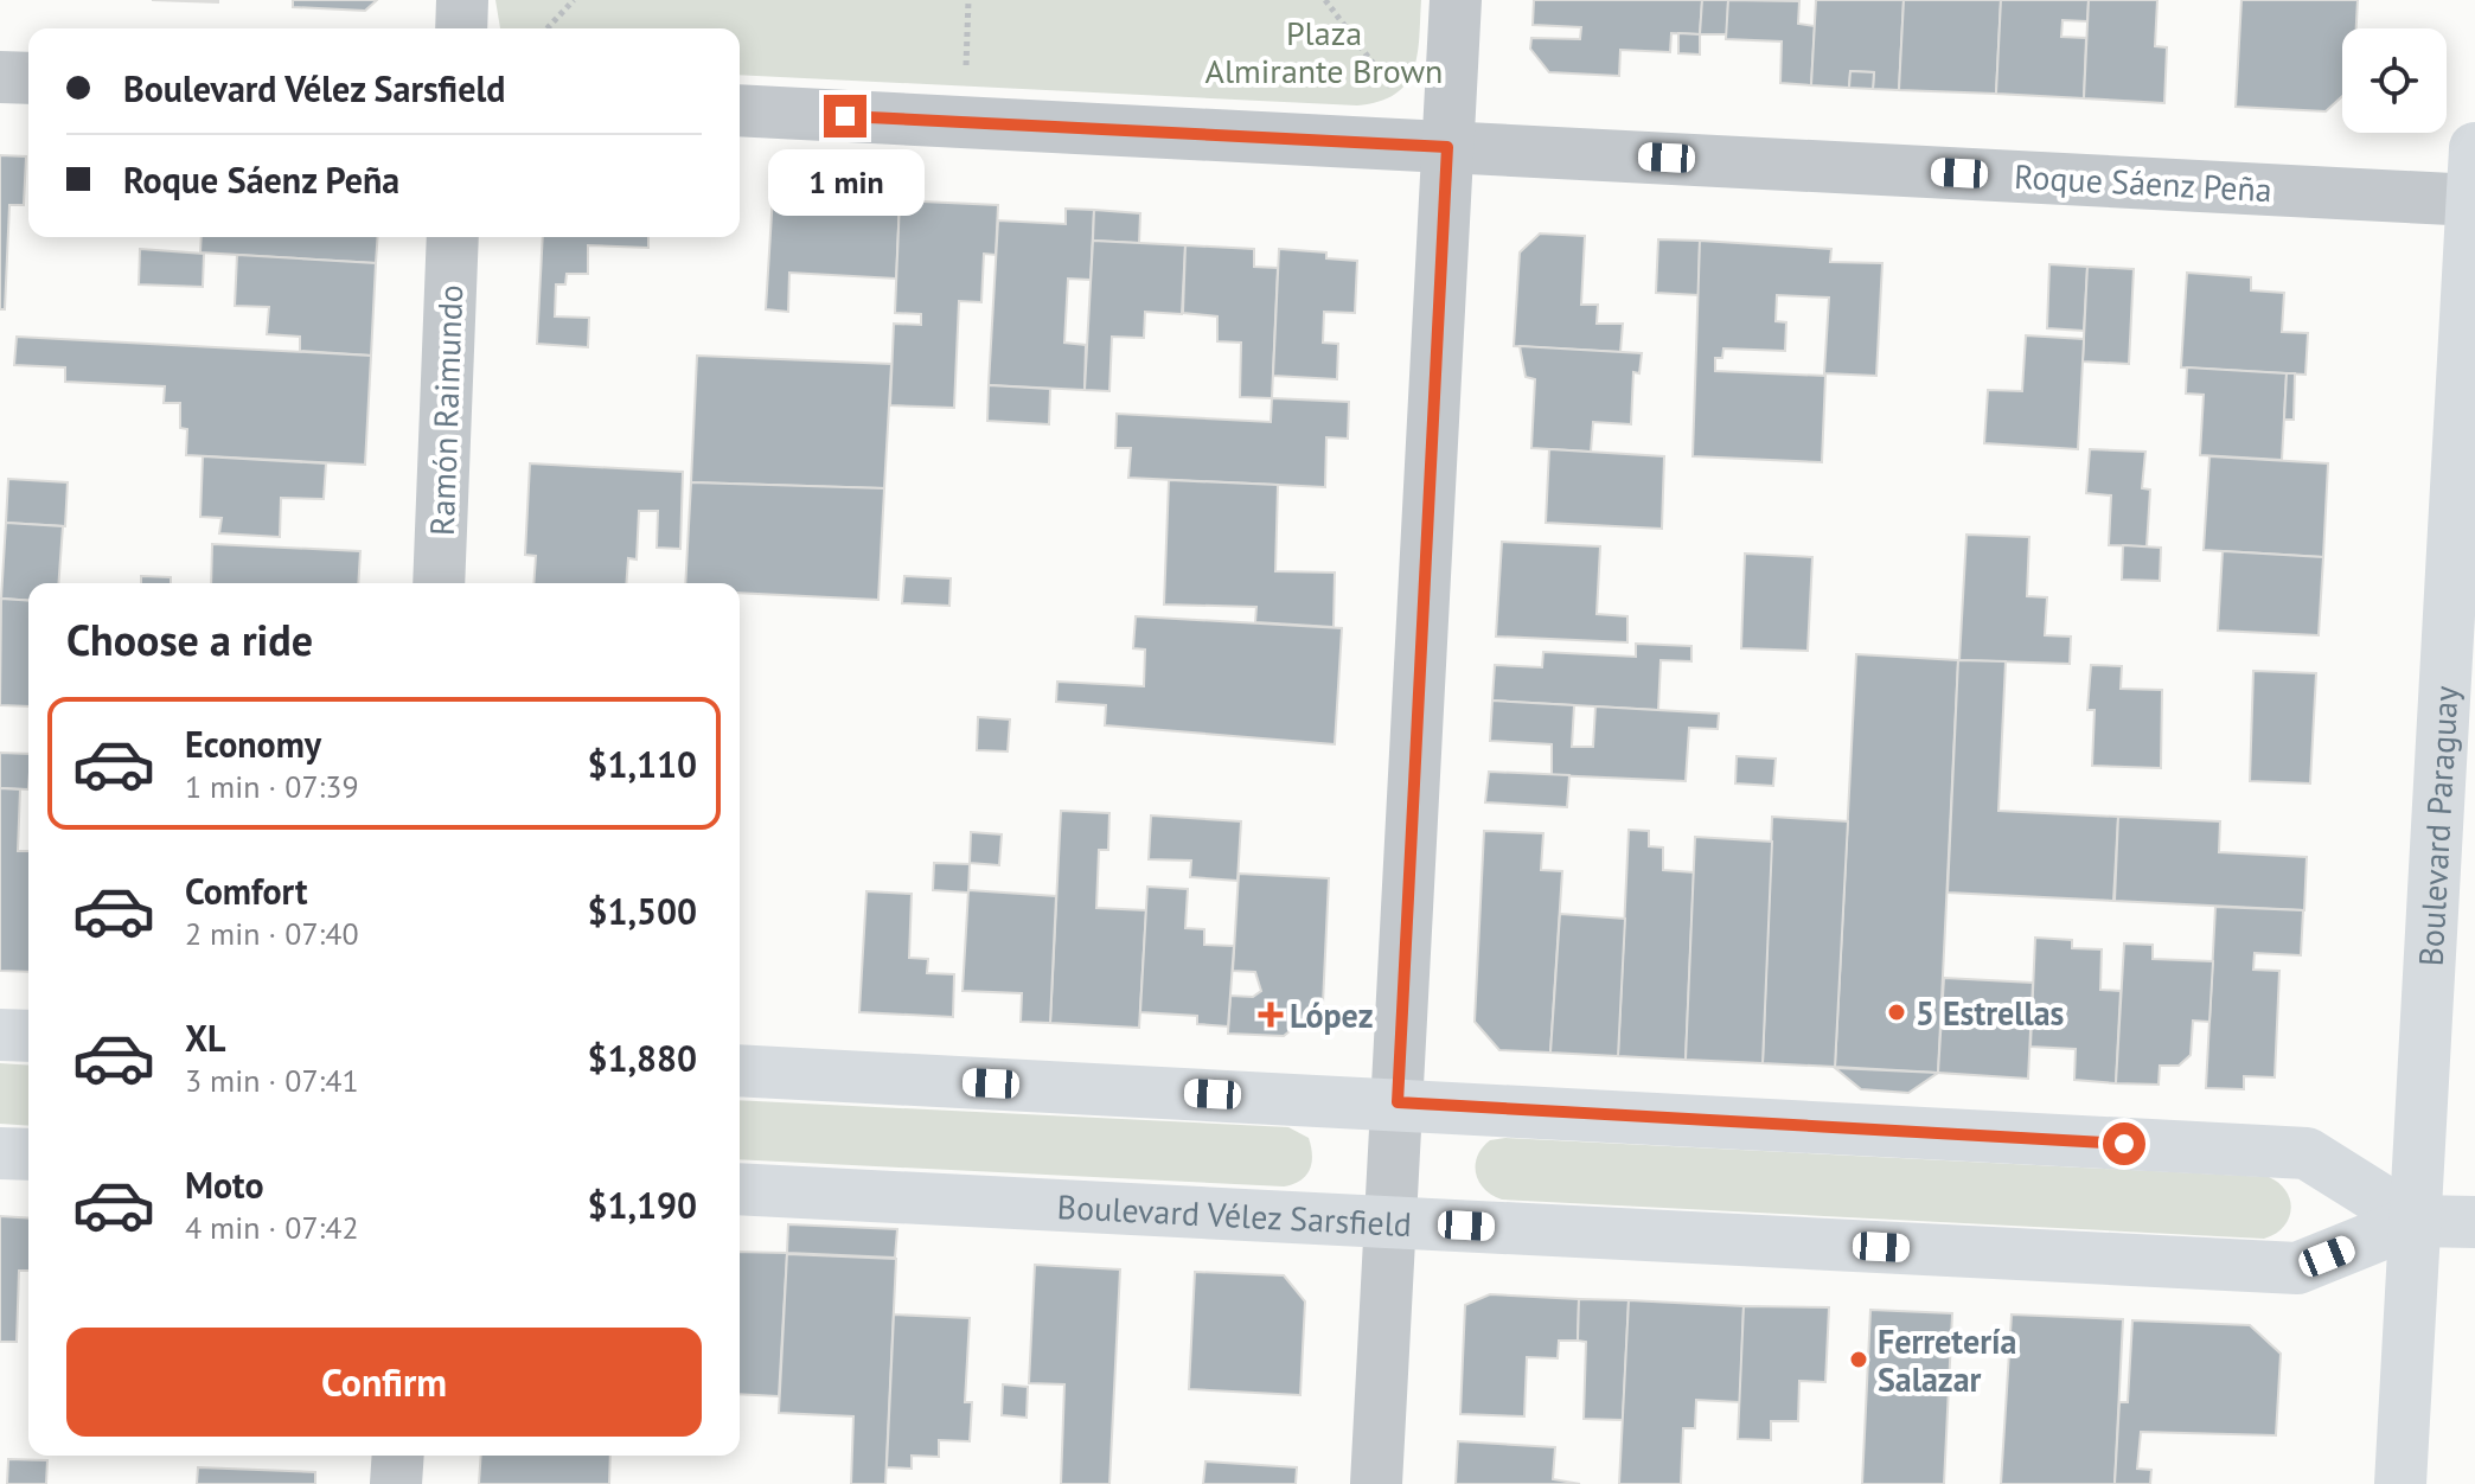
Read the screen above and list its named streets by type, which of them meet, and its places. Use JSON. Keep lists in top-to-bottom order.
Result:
{
  "streets": {
    "main road": ["Boulevard Paraguay", "Boulevard Vélez Sarsfield"],
    "street": ["Roque Sáenz Peña", "Ramón Raimundo"]
  },
  "crossings": [
    ["Roque Sáenz Peña", "Boulevard Paraguay"],
    ["Boulevard Paraguay", "Boulevard Vélez Sarsfield"]
  ],
  "parks": ["Plaza Almirante Brown"],
  "places": {
    "other": ["5 Estrellas", "Ferretería Salazar"],
    "health": ["López"]
  },
  "page": {
    "banner": ["Boulevard Vélez Sarsfield", "Roque Sáenz Peña"],
    "bubble": "1 min",
    "heading": "Choose a ride",
    "list": [
      {
        "name": "Economy",
        "note": "1 min · 07:39",
        "value": "$1,110"
      },
      {
        "name": "Comfort",
        "note": "2 min · 07:40",
        "value": "$1,500"
      },
      {
        "name": "XL",
        "note": "3 min · 07:41",
        "value": "$1,880"
      },
      {
        "name": "Moto",
        "note": "4 min · 07:42",
        "value": "$1,190"
      }
    ],
    "buttons": "Confirm"
  }
}
